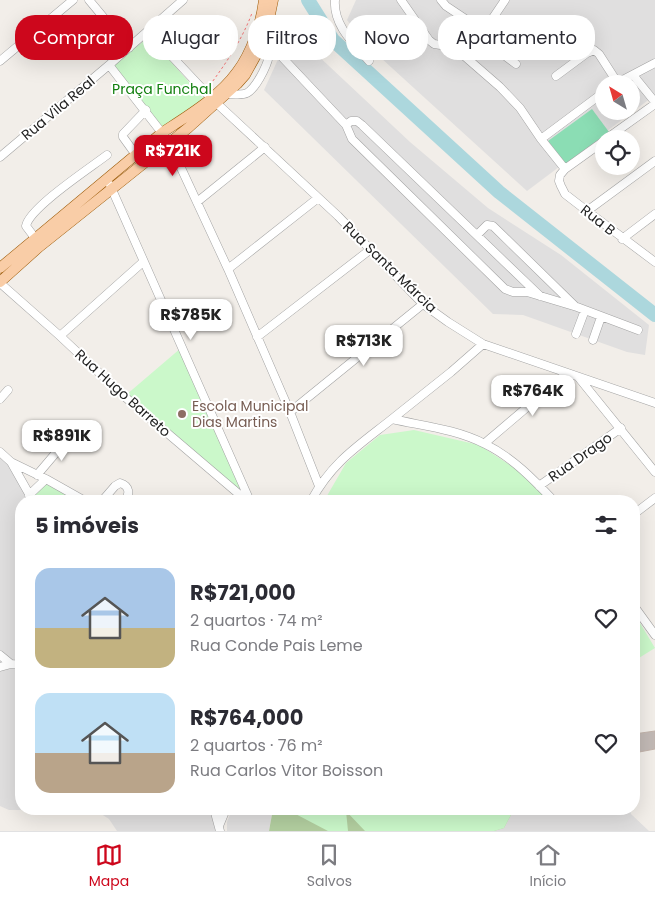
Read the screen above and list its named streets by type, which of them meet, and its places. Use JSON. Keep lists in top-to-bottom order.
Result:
{
  "streets": {
    "street": [
      "Rua Vila Real",
      "Rua B",
      "Rua Santa Márcia",
      "Rua Hugo Barreto",
      "Rua Drago"
    ]
  },
  "parks": ["Praça Funchal"],
  "places": ["Escola Municipal Dias Martins"],
  "north": "top left",
  "page": {
    "chip": [
      "Comprar",
      "Alugar",
      "Filtros",
      "Novo",
      "Apartamento"
    ],
    "price": [
      "R$721K",
      "R$785K",
      "R$713K",
      "R$764K",
      "R$891K"
    ],
    "heading": "5 imóveis",
    "list": [
      {
        "name": "R$721,000",
        "note": "2 quartos · 74 m² · Rua Conde Pais Leme"
      },
      {
        "name": "R$764,000",
        "note": "2 quartos · 76 m² · Rua Carlos Vitor Boisson"
      }
    ],
    "tabs": ["Mapa", "Salvos", "Início"]
  }
}
